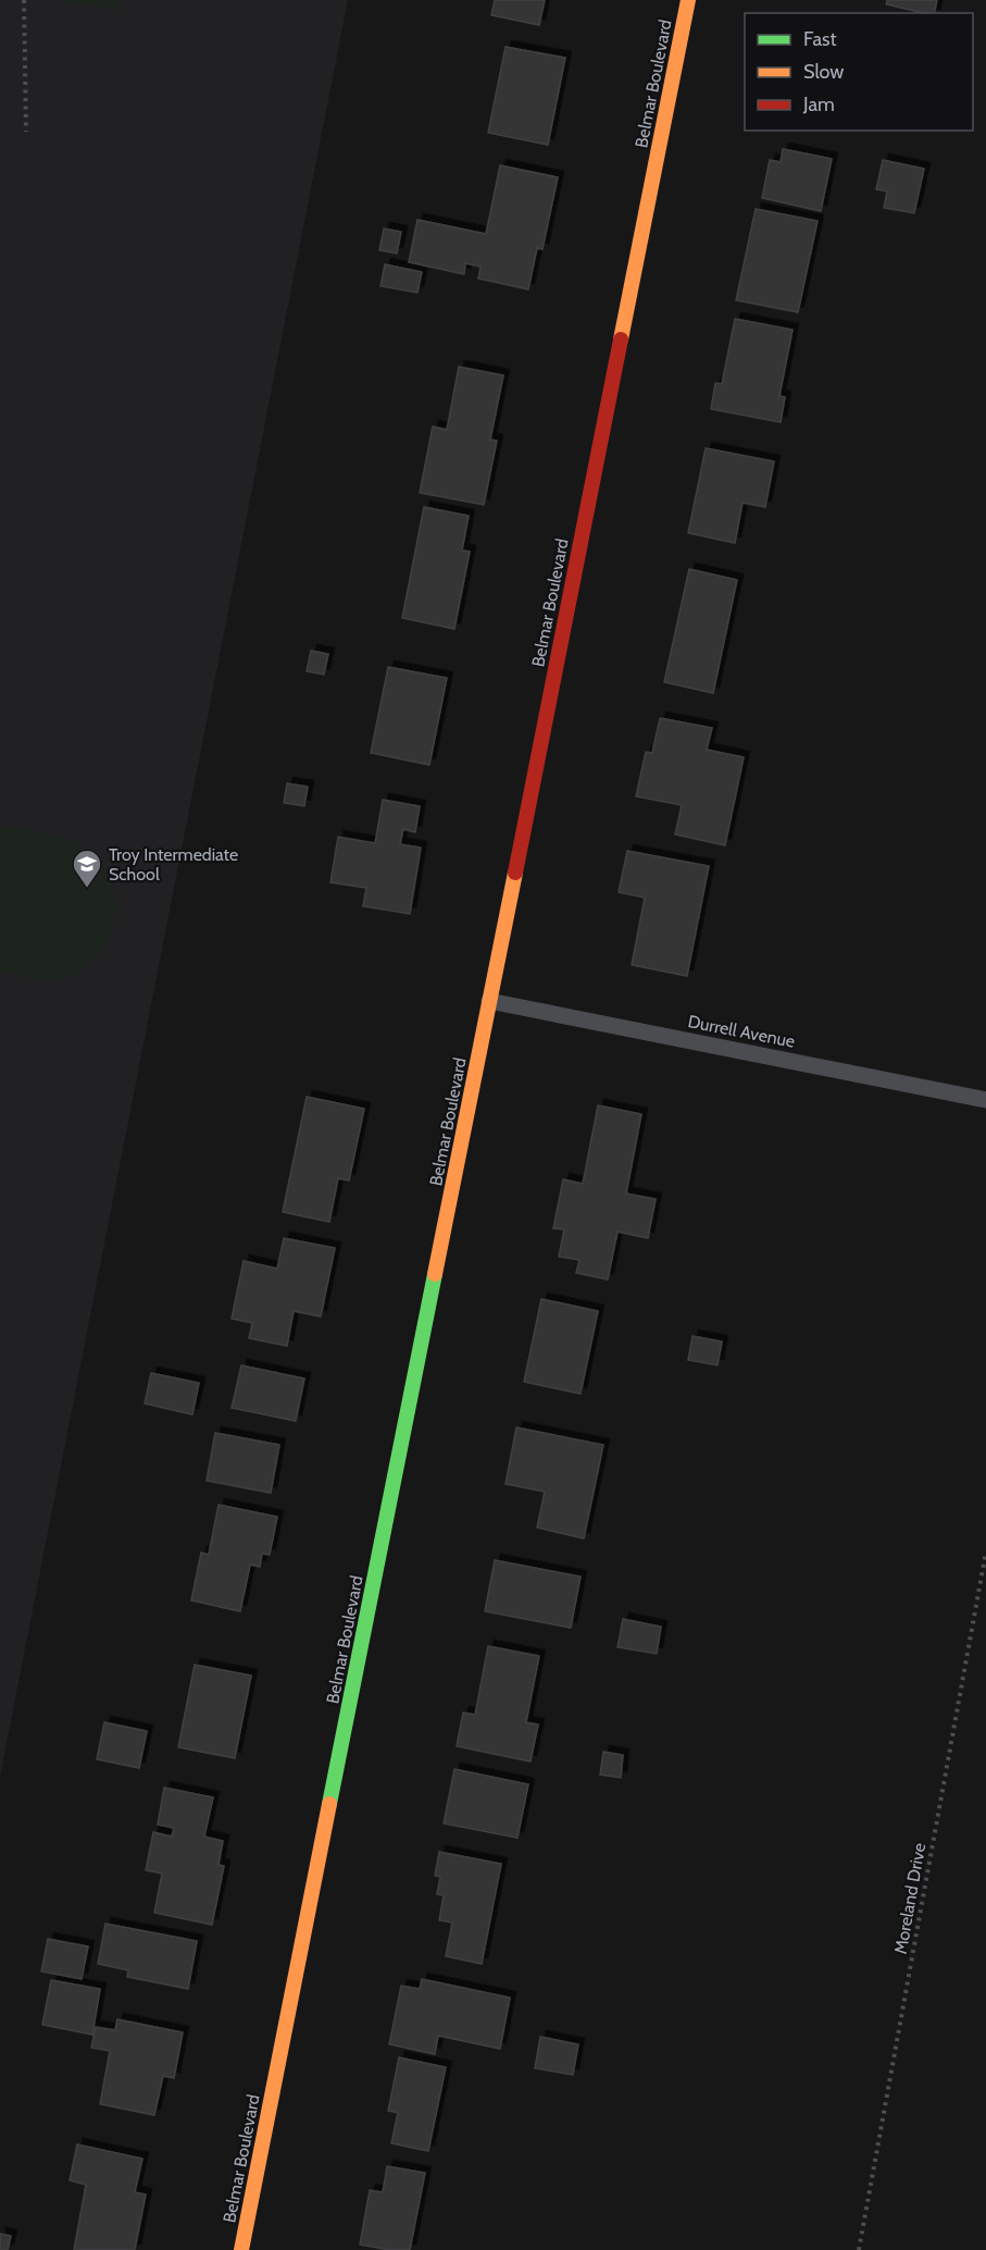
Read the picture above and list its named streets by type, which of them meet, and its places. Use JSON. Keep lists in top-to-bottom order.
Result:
{
  "streets": {
    "street": ["Belmar Boulevard"],
    "lane": ["Durrell Avenue"],
    "path": ["Moreland Drive"]
  },
  "crossings": [
    ["Belmar Boulevard", "Durrell Avenue"]
  ],
  "places": {
    "school or university": ["Troy Intermediate School"]
  },
  "legend": ["Fast", "Slow", "Jam"]
}
